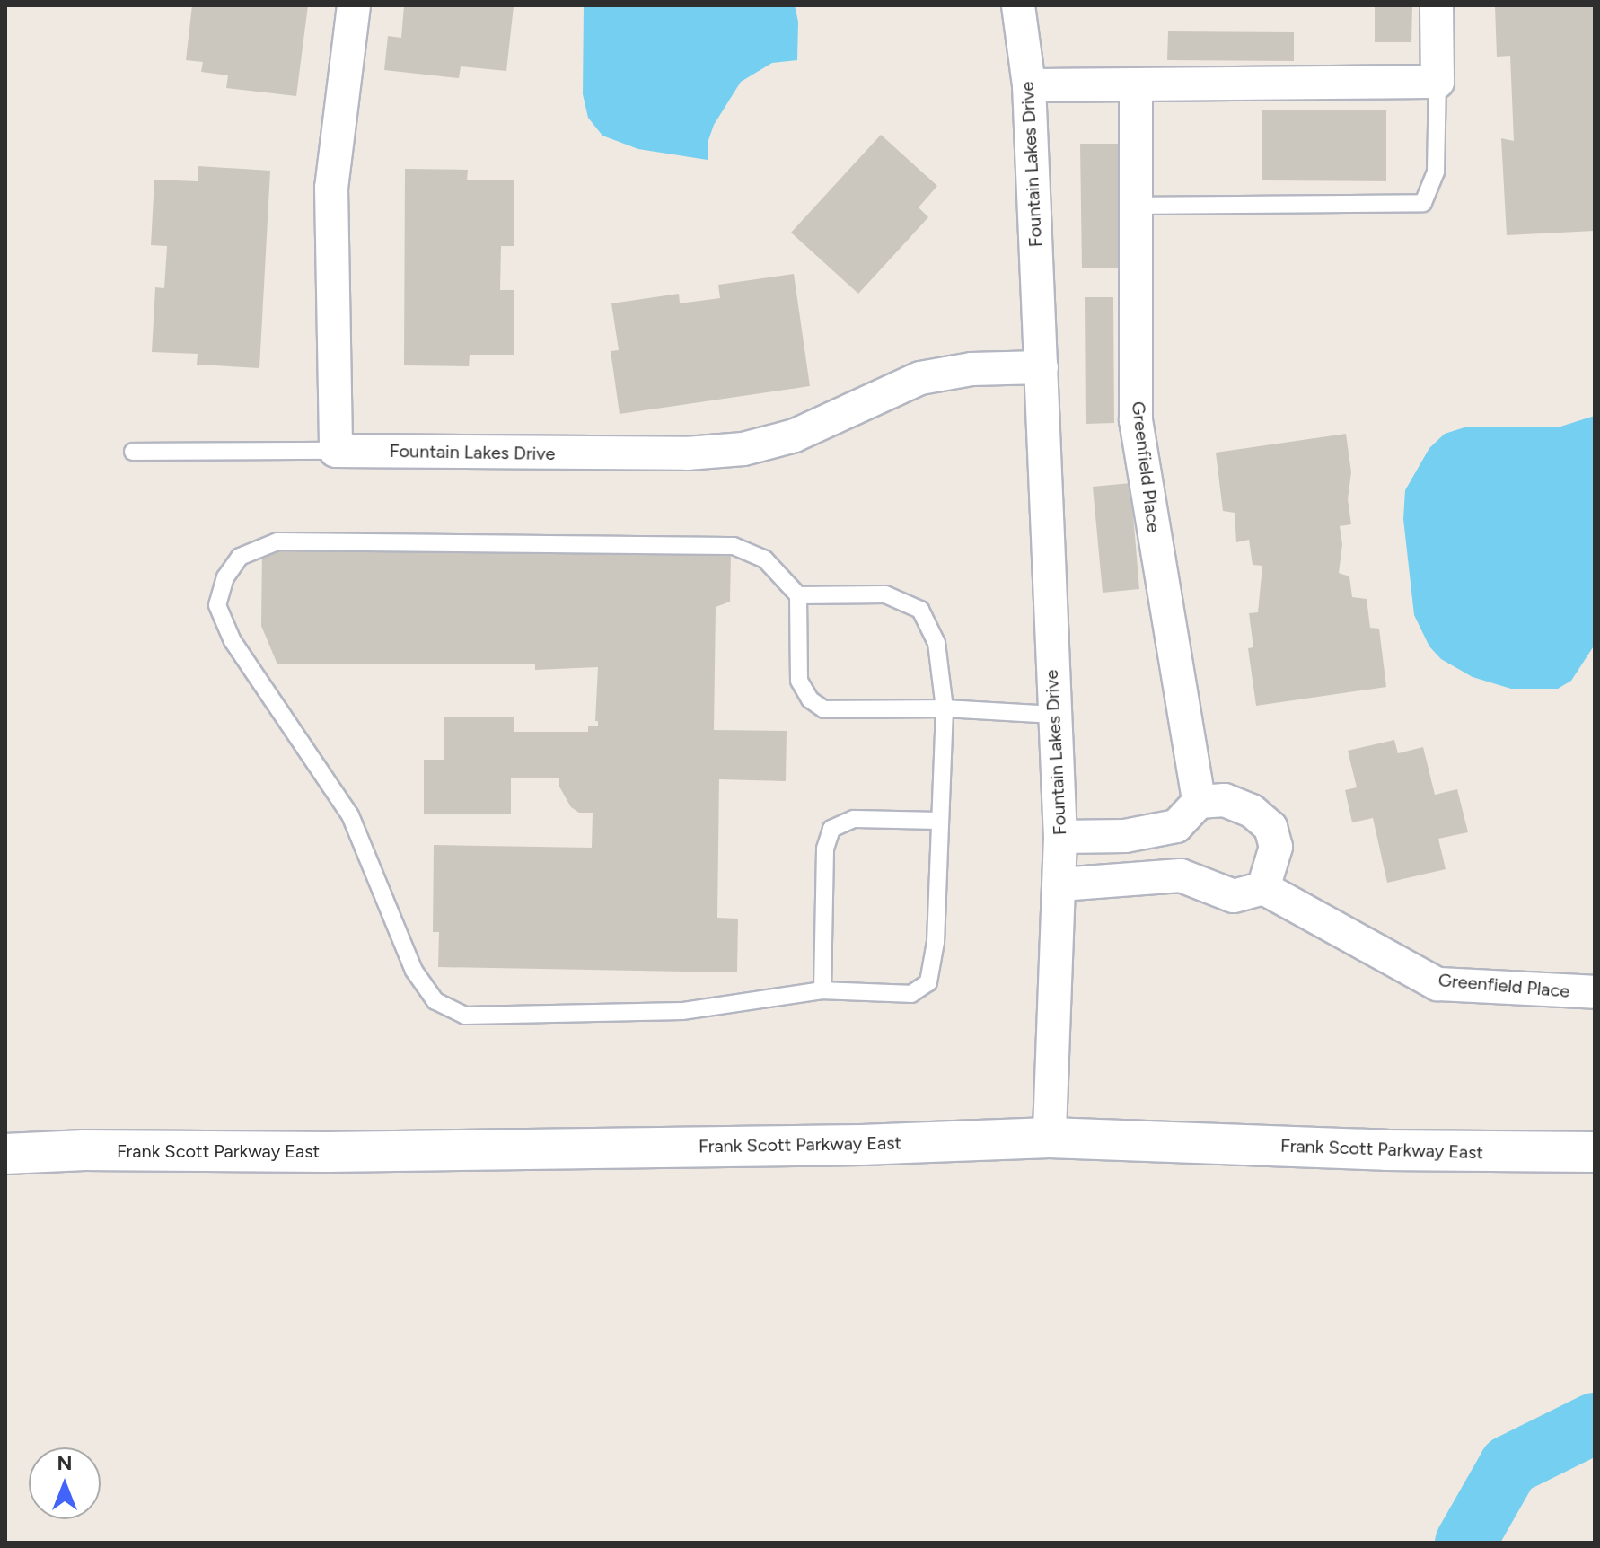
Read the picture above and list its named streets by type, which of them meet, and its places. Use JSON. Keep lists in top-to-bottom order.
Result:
{
  "streets": {
    "main road": ["Frank Scott Parkway East"],
    "street": ["Fountain Lakes Drive", "Greenfield Place"]
  },
  "crossings": [
    ["Fountain Lakes Drive", "Frank Scott Parkway East"]
  ],
  "north": "top"
}
